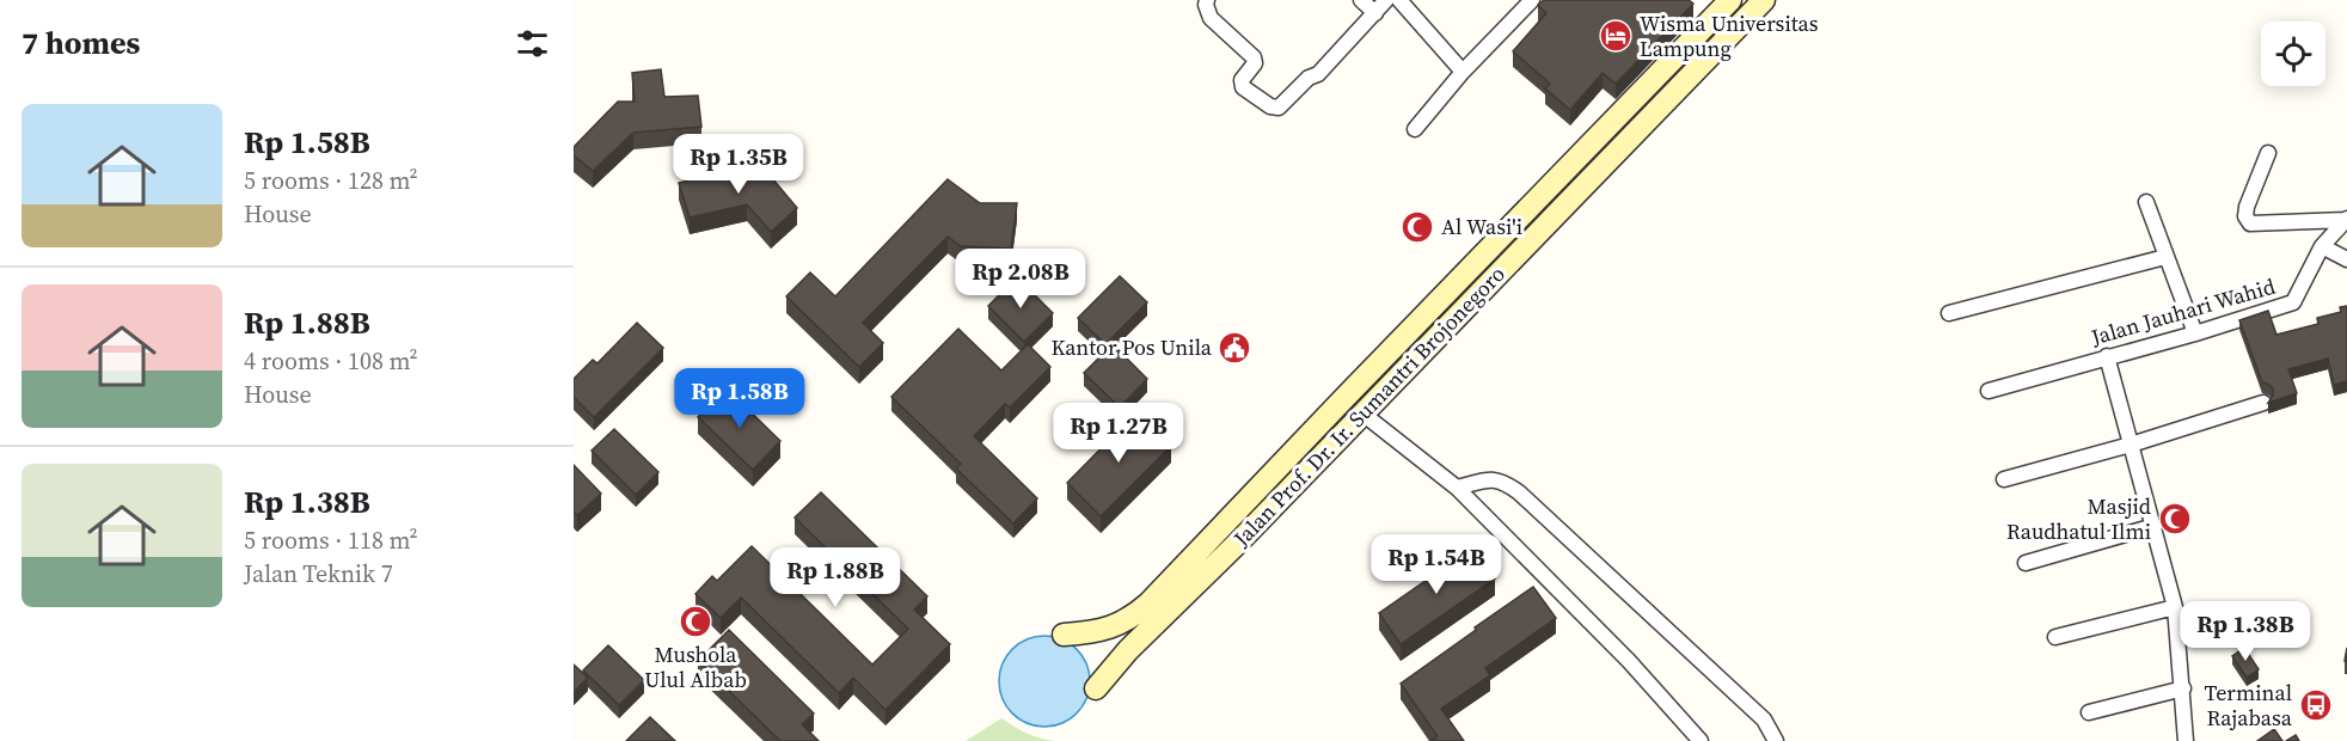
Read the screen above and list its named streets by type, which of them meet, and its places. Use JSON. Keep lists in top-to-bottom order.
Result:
{
  "streets": {
    "street": ["Jalan Jauhari Wahid", "Jalan Prof. Dr. Ir. Sumantri Brojonegoro"]
  },
  "places": {
    "hotel": ["Wisma Universitas Lampung"],
    "mosque": ["Al Wasi'i", "Masjid Raudhatul Ilmi", "Mushola Ulul Albab"],
    "public building": ["Kantor Pos Unila"],
    "bus stop": ["Terminal Rajabasa"]
  },
  "page": {
    "heading": "7 homes",
    "list": [
      {
        "name": "Rp 1.58B",
        "note": "5 rooms · 128 m² · House"
      },
      {
        "name": "Rp 1.88B",
        "note": "4 rooms · 108 m² · House"
      },
      {
        "name": "Rp 1.38B",
        "note": "5 rooms · 118 m² · Jalan Teknik 7"
      }
    ],
    "price": [
      "Rp 1.35B",
      "Rp 2.08B",
      "Rp 1.58B",
      "Rp 1.27B",
      "Rp 1.54B",
      "Rp 1.88B",
      "Rp 1.38B"
    ]
  }
}
